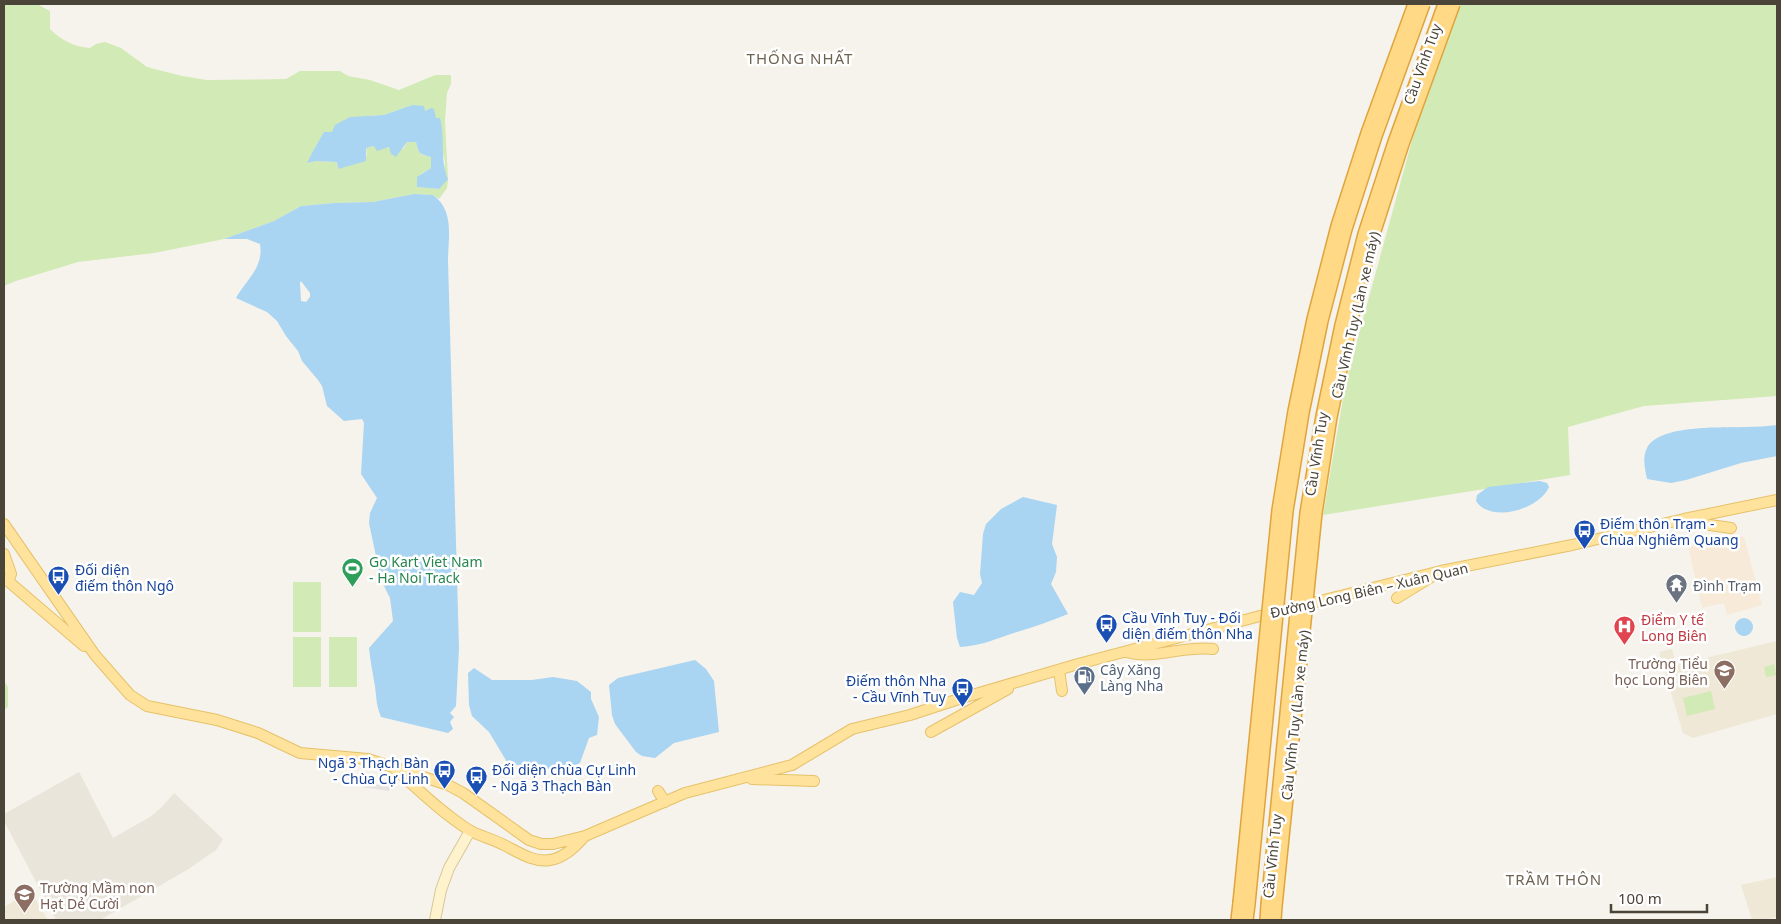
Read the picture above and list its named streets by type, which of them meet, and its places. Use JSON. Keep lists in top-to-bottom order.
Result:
{
  "streets": {
    "highway": ["Cầu Vĩnh Tuy", "Cầu Vĩnh Tuy (Làn xe máy)"],
    "main road": ["Đường Long Biên – Xuân Quan"]
  },
  "crossings": [
    ["Cầu Vĩnh Tuy", "Cầu Vĩnh Tuy (Làn xe máy)"]
  ],
  "districts": ["THỐNG NHẤT", "TRẦM THÔN"],
  "places": {
    "bus stop": [
      "Điếm thôn Trạm - Chùa Nghiêm Quang",
      "Đối diện điếm thôn Ngô",
      "Cầu Vĩnh Tuy - Đối diện điếm thôn Nha",
      "Điếm thôn Nha - Cầu Vĩnh Tuy",
      "Ngã 3 Thạch Bàn - Chùa Cự Linh",
      "Đối diện chùa Cự Linh - Ngã 3 Thạch Bàn"
    ],
    "sports": ["Go Kart Viet Nam - Ha Noi Track"],
    "temple": ["Đình Trạm"],
    "hospital": ["Điểm Y tế Long Biên"],
    "school or university": ["Trường Tiểu học Long Biên", "Trường Mầm non Hạt Dẻ Cười"],
    "fuel station": ["Cây Xăng Làng Nha"]
  },
  "scale_bar": "100 m"
}
